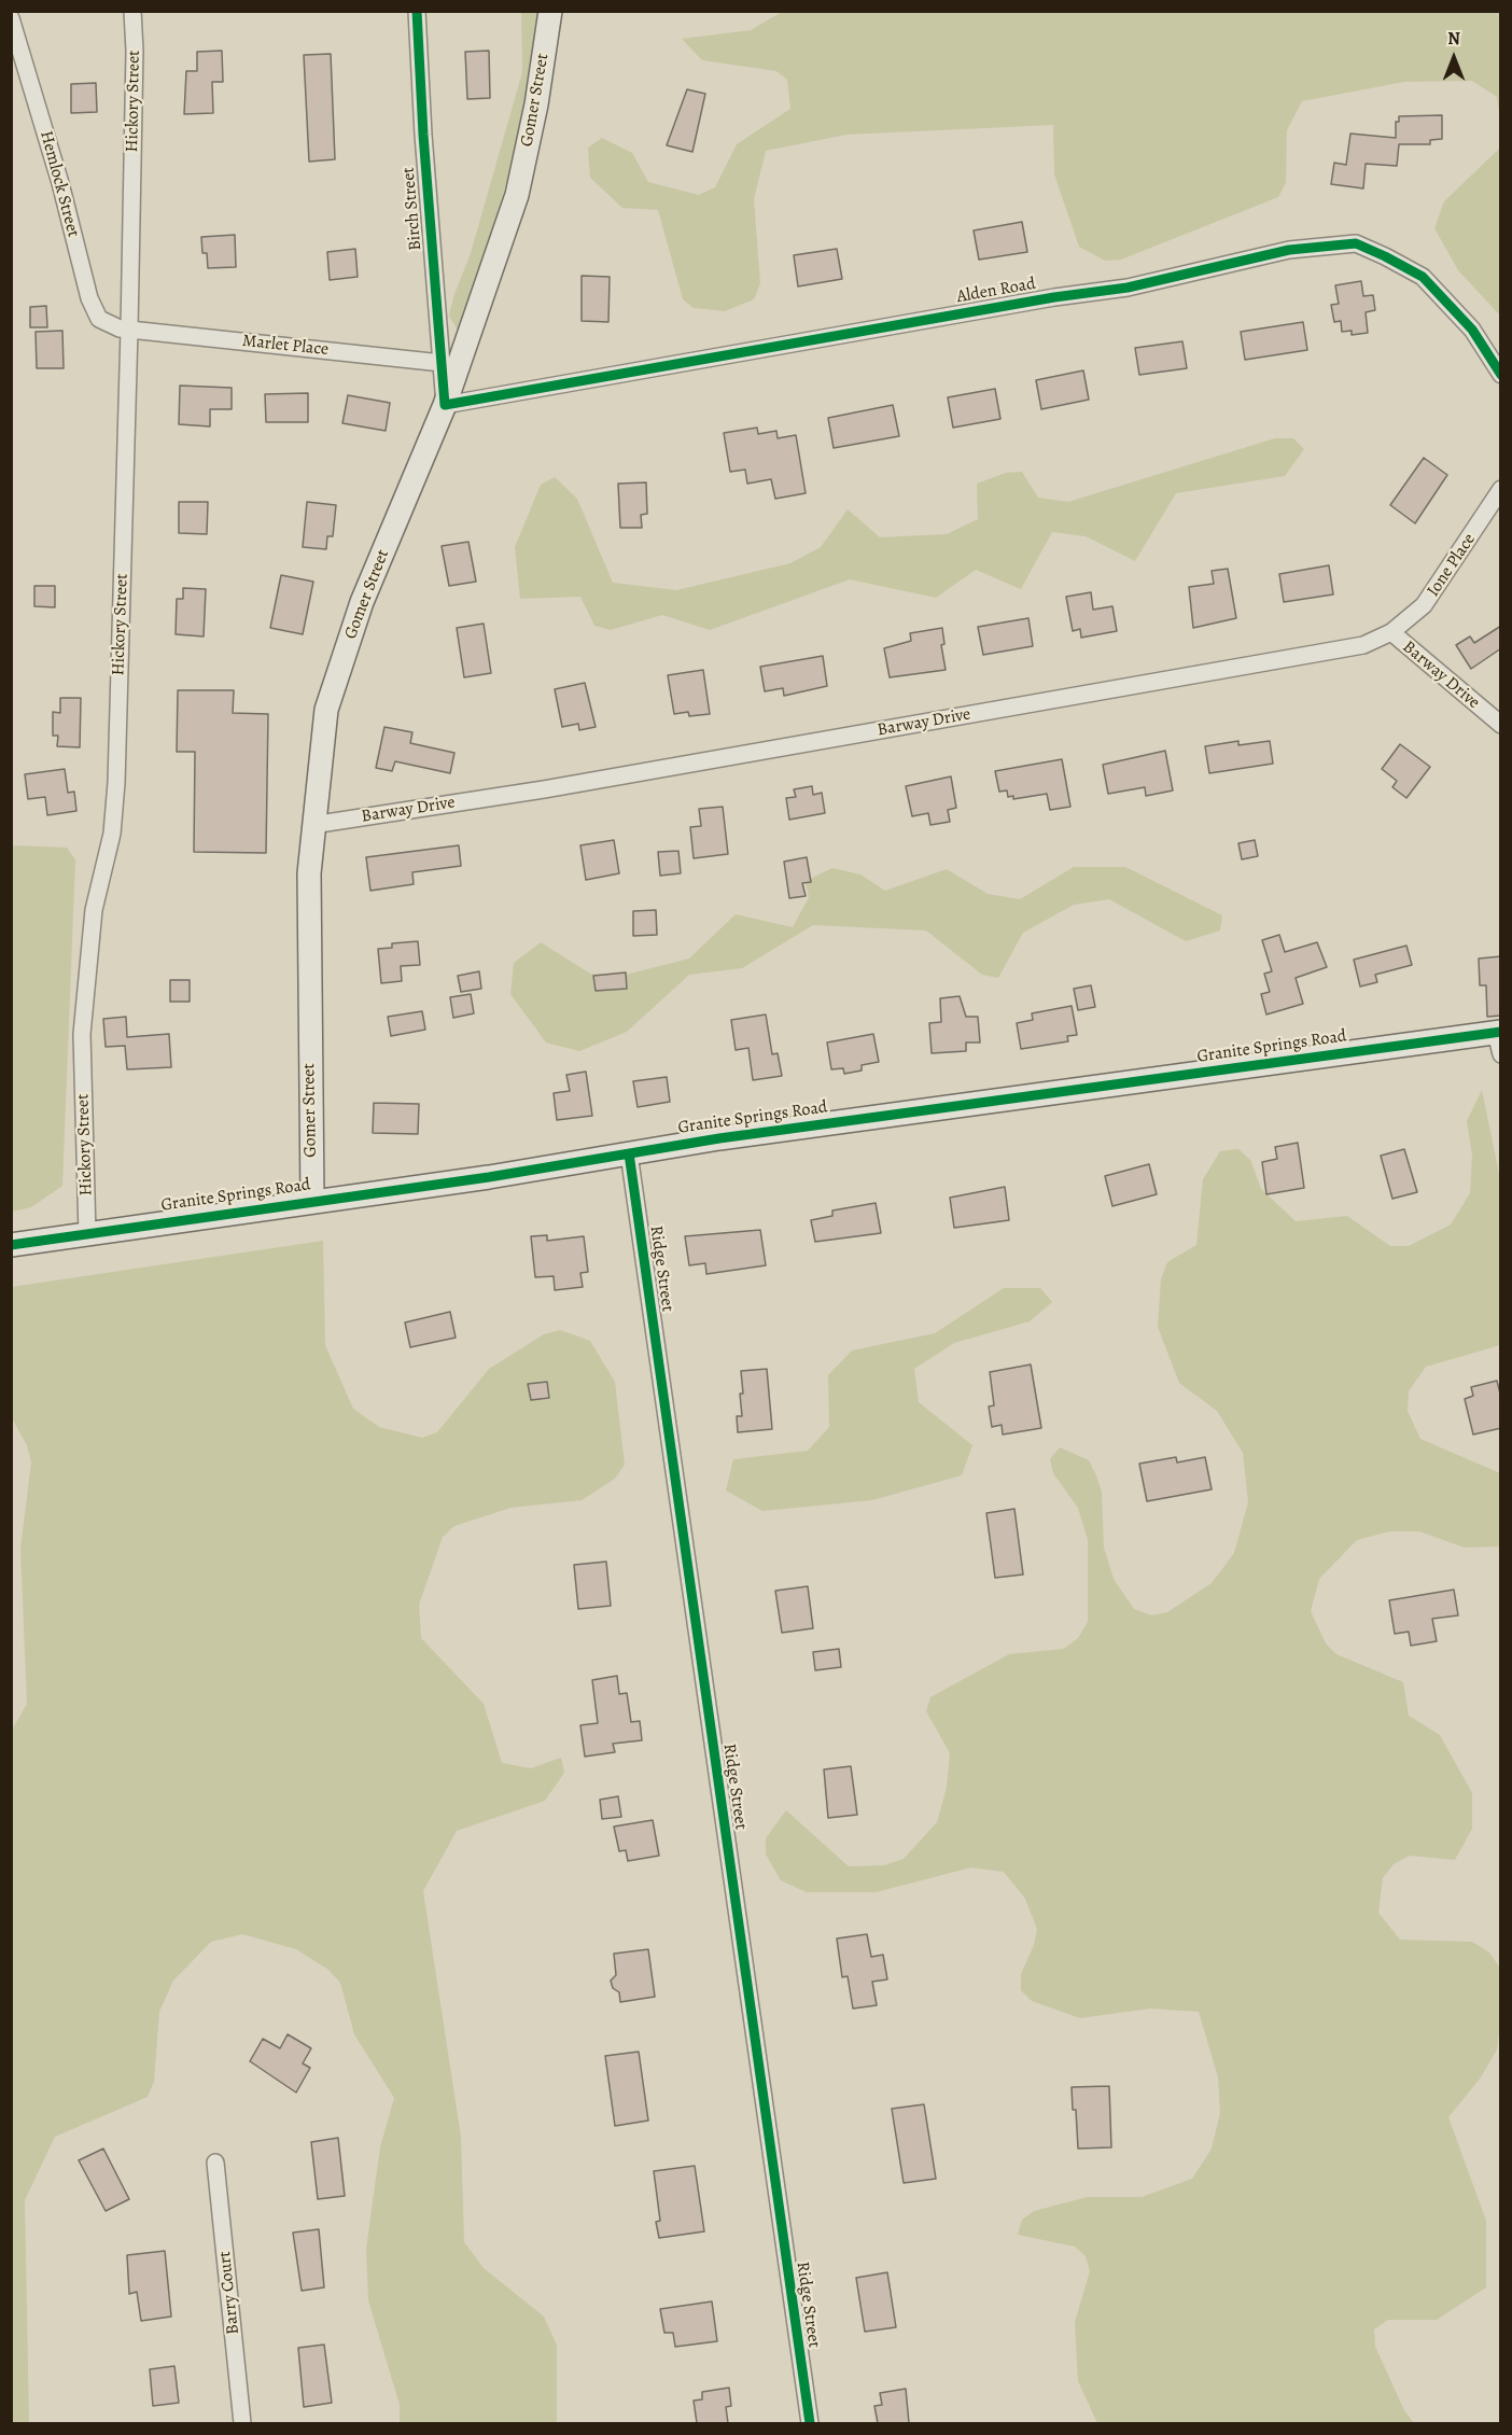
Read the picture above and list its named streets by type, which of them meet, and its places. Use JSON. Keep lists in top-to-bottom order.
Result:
{
  "streets": {
    "street": [
      "Gomer Street",
      "Hickory Street",
      "Hemlock Street",
      "Birch Street",
      "Alden Road",
      "Marlet Place",
      "Ione Place",
      "Barway Drive",
      "Granite Springs Road",
      "Ridge Street",
      "Barry Court"
    ]
  },
  "crossings": [
    ["Gomer Street", "Birch Street"],
    ["Gomer Street", "Alden Road"],
    ["Gomer Street", "Barway Drive"],
    ["Gomer Street", "Granite Springs Road"],
    ["Hickory Street", "Hemlock Street"],
    ["Hickory Street", "Marlet Place"],
    ["Hickory Street", "Granite Springs Road"],
    ["Hemlock Street", "Marlet Place"],
    ["Birch Street", "Alden Road"],
    ["Birch Street", "Marlet Place"],
    ["Ione Place", "Barway Drive"],
    ["Granite Springs Road", "Ridge Street"]
  ],
  "north": "top"
}
